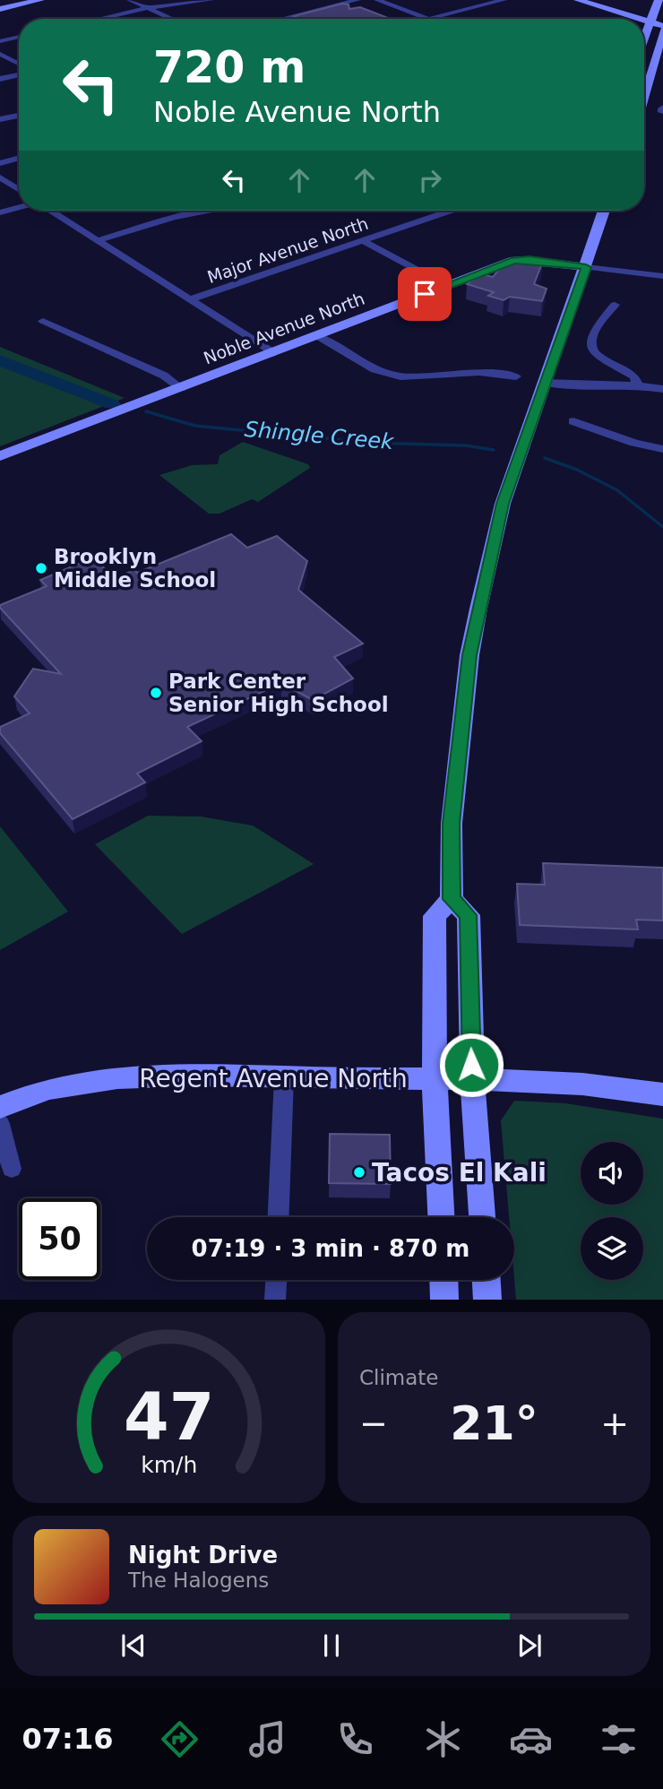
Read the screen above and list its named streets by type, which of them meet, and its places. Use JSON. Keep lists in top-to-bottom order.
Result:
{
  "streets": {
    "main road": ["Noble Avenue North", "Regent Avenue North"],
    "street": ["Major Avenue North"]
  },
  "water": ["Shingle Creek"],
  "places": ["Brooklyn Middle School", "Park Center Senior High School", "Tacos El Kali"],
  "page": {
    "turn": ["720 m", "Noble Avenue North"],
    "limit": "50",
    "trip": "07:19 · 3 min · 870 m",
    "tile": "Climate",
    "heat": ["−", "21°", "+"],
    "song": ["Night Drive", "The Halogens"],
    "tabs": "07:16",
    "gauge": ["47", "km/h"]
  }
}
